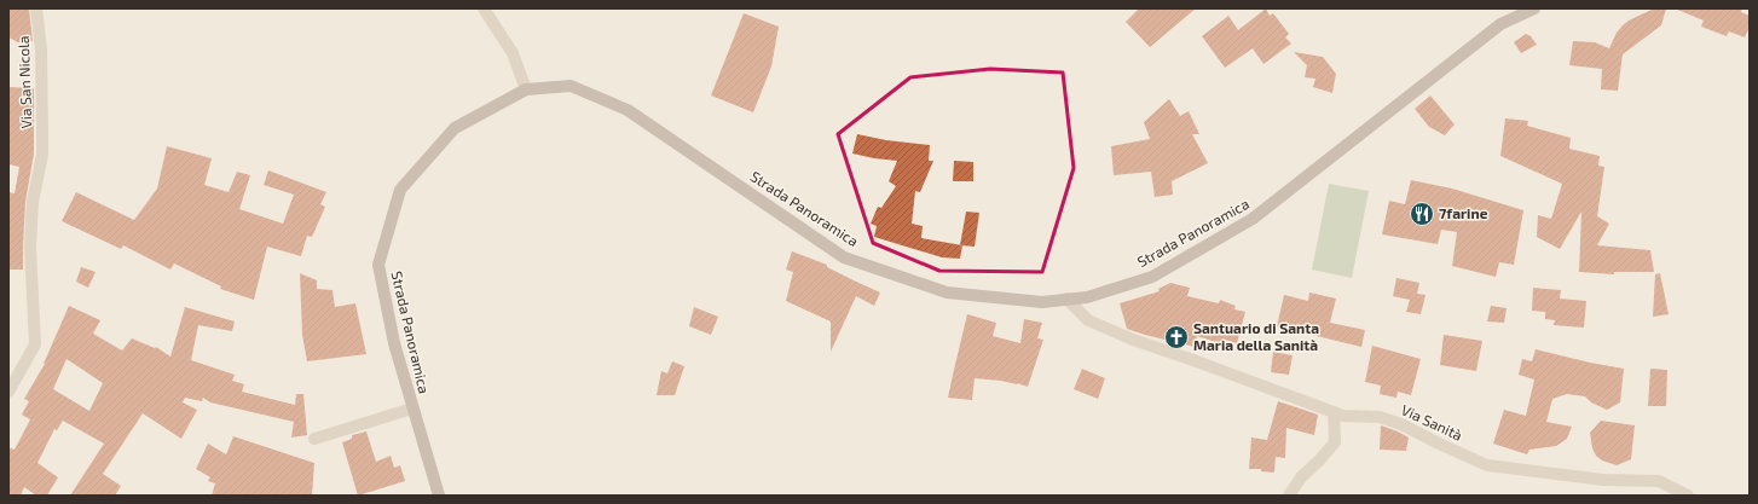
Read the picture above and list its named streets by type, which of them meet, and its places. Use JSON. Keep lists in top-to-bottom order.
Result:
{
  "streets": {
    "main road": ["Strada Panoramica"],
    "street": ["Via San Nicola", "Via Sanità"]
  },
  "crossings": [
    ["Strada Panoramica", "Via Sanità"]
  ],
  "places": {
    "restaurant": ["7farine"],
    "church": ["Santuario di Santa Maria della Sanità"]
  }
}
